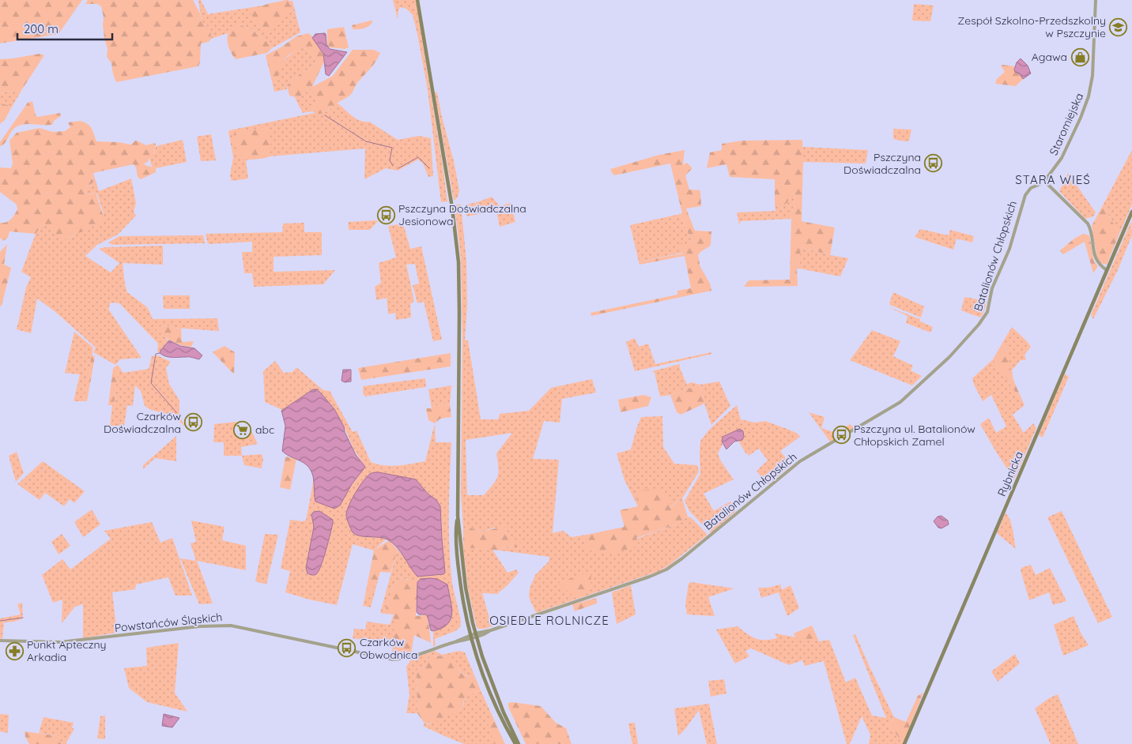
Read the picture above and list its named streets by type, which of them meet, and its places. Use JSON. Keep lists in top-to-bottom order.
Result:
{
  "streets": {
    "main road": ["Rybnicka"],
    "street": ["Staromiejska", "Batalionów Chłopskich", "Powstańców Śląskich"]
  },
  "crossings": [
    ["Staromiejska", "Batalionów Chłopskich"],
    ["Batalionów Chłopskich", "Powstańców Śląskich"]
  ],
  "districts": ["STARA WIEŚ", "OSIEDLE ROLNICZE"],
  "places": {
    "school or university": ["Zespół Szkolno-Przedszkolny w Pszczynie"],
    "shop": ["Agawa"],
    "bus stop": [
      "Pszczyna Doświadczalna",
      "Pszczyna Doświadczalna Jesionowa",
      "Czarków Doświadczalna",
      "Pszczyna ul. Batalionów Chłopskich Zamel",
      "Czarków Obwodnica"
    ],
    "supermarket": ["abc"],
    "pharmacy": ["Punkt Apteczny Arkadia"]
  },
  "scale_bar": "200 m"
}
